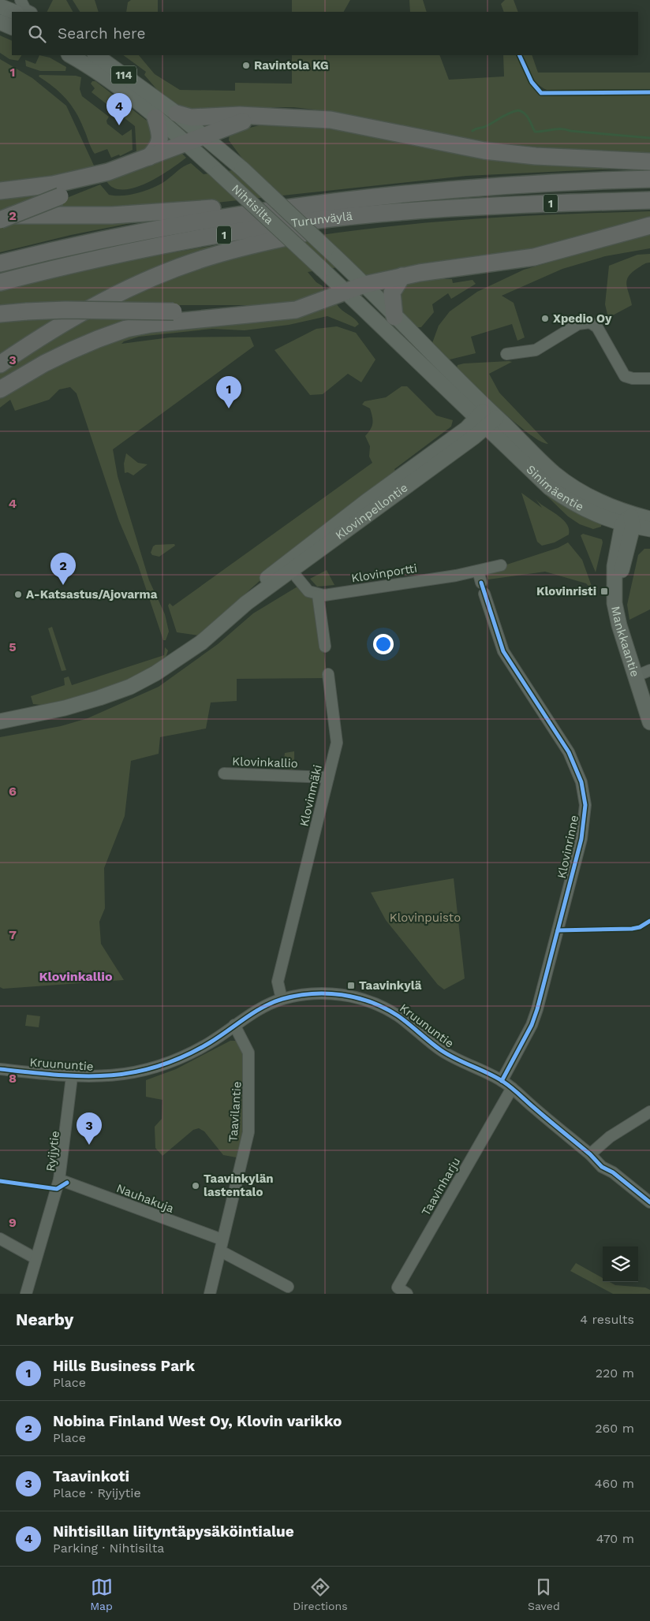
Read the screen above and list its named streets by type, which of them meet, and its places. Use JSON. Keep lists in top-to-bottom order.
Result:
{
  "streets": {
    "highway": ["1", "Turunväylä"],
    "main road": [
      "114",
      "Nihtisilta",
      "Sinimäentie",
      "Klovinpellontie",
      "Mankkaantie"
    ],
    "street": [
      "Klovinportti",
      "Klovinkallio",
      "Klovinmäki",
      "Klovinrinne",
      "Kruununtie",
      "Taavilantie",
      "Ryijytie",
      "Taavinharju",
      "Nauhakuja"
    ]
  },
  "crossings": [
    ["Nihtisilta", "Sinimäentie"],
    ["Nihtisilta", "Klovinpellontie"],
    ["Sinimäentie", "Klovinpellontie"],
    ["Sinimäentie", "Mankkaantie"],
    ["Klovinkallio", "Klovinmäki"],
    ["Klovinmäki", "Kruununtie"],
    ["Klovinrinne", "Kruununtie"],
    ["Kruununtie", "Taavilantie"],
    ["Kruununtie", "Ryijytie"],
    ["Kruununtie", "Taavinharju"],
    ["Taavilantie", "Nauhakuja"],
    ["Ryijytie", "Nauhakuja"]
  ],
  "districts": ["Klovinkallio"],
  "parks": ["Klovinpuisto"],
  "places": {
    "other": [
      "Ravintola KG",
      "Xpedio Oy",
      "A-Katsastus/Ajovarma",
      "Taavinkylän lastentalo"
    ],
    "transit": ["Klovinristi", "Taavinkylä"]
  },
  "page": {
    "search": "Search here",
    "pins": [
      "4",
      "1",
      "2",
      "3"
    ],
    "heading": ["Nearby", "4 results"],
    "list": [
      {
        "mark": "1",
        "name": "Hills Business Park",
        "note": "Place",
        "value": "220 m"
      },
      {
        "mark": "2",
        "name": "Nobina Finland West Oy, Klovin varikko",
        "note": "Place",
        "value": "260 m"
      },
      {
        "mark": "3",
        "name": "Taavinkoti",
        "note": "Place · Ryijytie",
        "value": "460 m"
      },
      {
        "mark": "4",
        "name": "Nihtisillan liityntäpysäköintialue",
        "note": "Parking · Nihtisilta",
        "value": "470 m"
      }
    ],
    "nav": ["Map", "Directions", "Saved"]
  },
  "grid": {
    "rows": [
      "1",
      "2",
      "3",
      "4",
      "5",
      "6",
      "7",
      "8",
      "9"
    ]
  }
}
